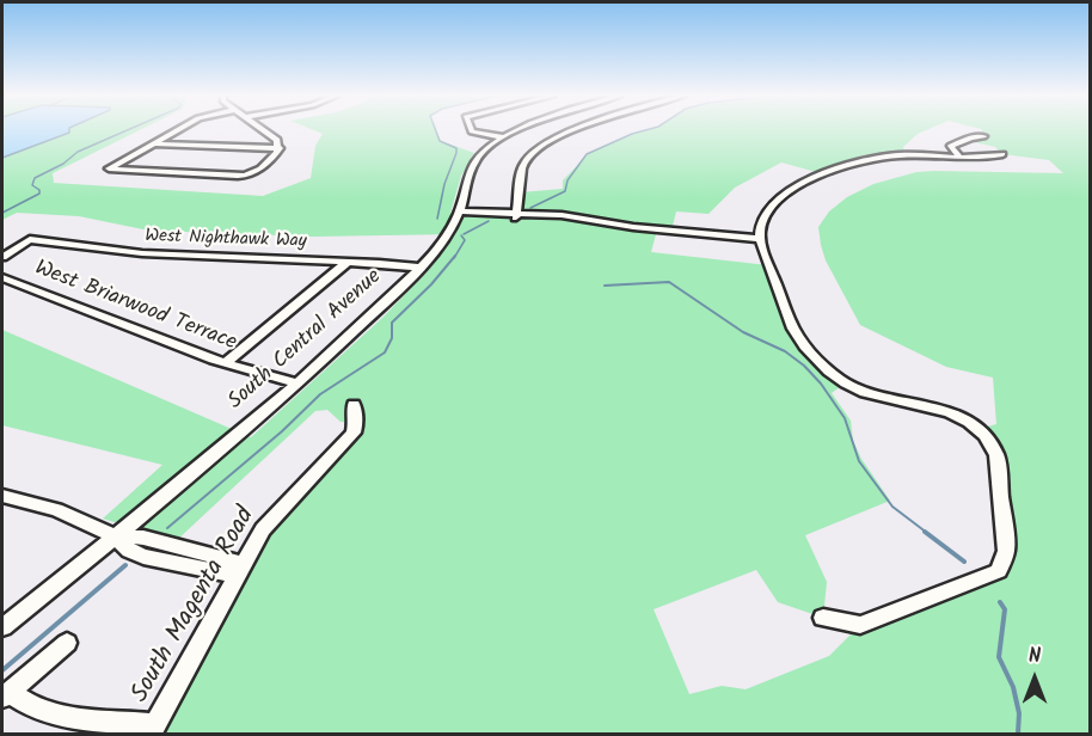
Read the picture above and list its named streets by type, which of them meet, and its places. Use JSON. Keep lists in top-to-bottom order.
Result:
{
  "streets": {
    "street": [
      "West Nighthawk Way",
      "West Briarwood Terrace",
      "South Central Avenue",
      "South Magenta Road"
    ]
  },
  "crossings": [
    ["West Nighthawk Way", "South Central Avenue"],
    ["West Briarwood Terrace", "South Central Avenue"]
  ],
  "north": "top"
}
